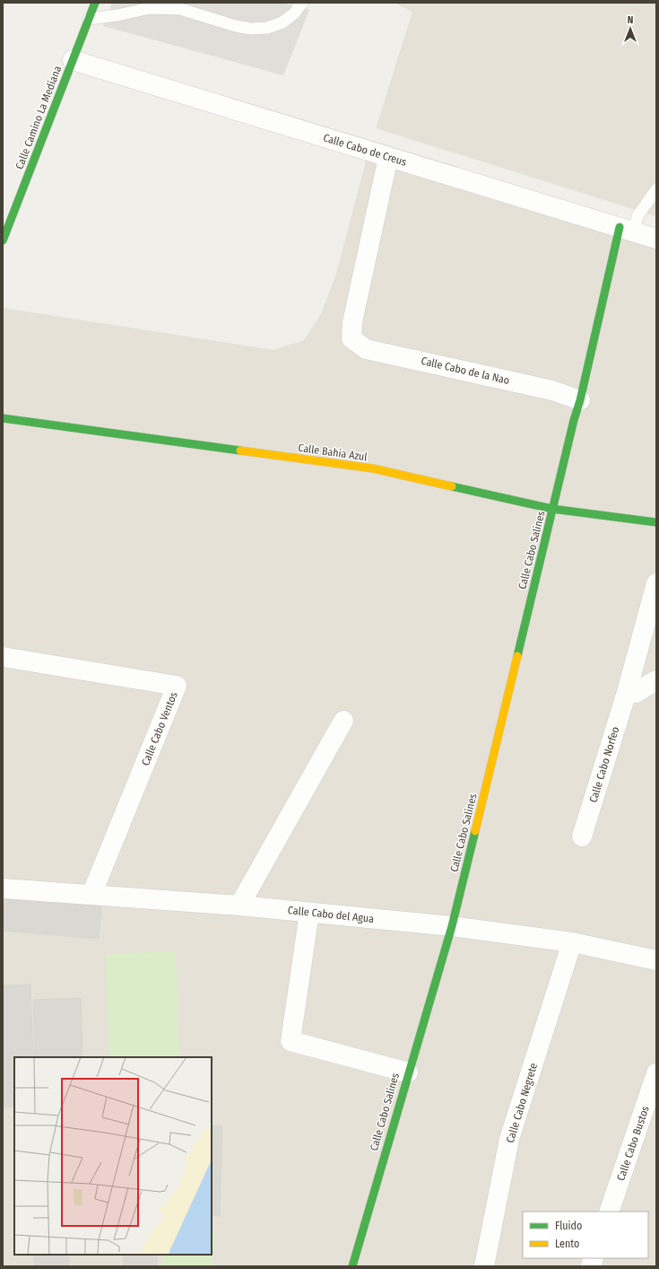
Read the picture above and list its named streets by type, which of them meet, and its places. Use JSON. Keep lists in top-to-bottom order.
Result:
{
  "streets": {
    "street": [
      "Calle Camino La Mediana",
      "Calle Cabo de Creus",
      "Calle Cabo de la Nao",
      "Calle Bahia Azul",
      "Calle Cabo Salines",
      "Calle Cabo Ventos",
      "Calle Cabo Norfeo",
      "Calle Cabo del Agua",
      "Calle Cabo Negrete",
      "Calle Cabo Bustos"
    ]
  },
  "crossings": [
    ["Calle Camino La Mediana", "Calle Cabo de Creus"],
    ["Calle Cabo de Creus", "Calle Cabo de la Nao"],
    ["Calle Cabo de Creus", "Calle Cabo Salines"],
    ["Calle Cabo de la Nao", "Calle Cabo Salines"],
    ["Calle Bahia Azul", "Calle Cabo Salines"],
    ["Calle Cabo Salines", "Calle Cabo del Agua"],
    ["Calle Cabo Ventos", "Calle Cabo del Agua"],
    ["Calle Cabo del Agua", "Calle Cabo Negrete"]
  ],
  "legend": ["Fluido", "Lento"],
  "north": "top"
}
